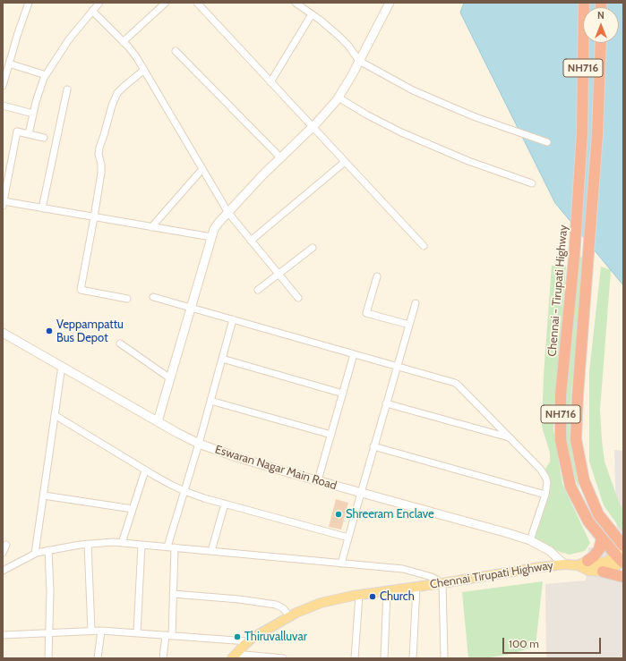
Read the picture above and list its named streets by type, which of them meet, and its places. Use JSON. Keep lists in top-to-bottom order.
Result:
{
  "streets": {
    "highway": ["NH716", "Chennai - Tirupati Highway"],
    "main road": ["Chennai Tirupati Highway"],
    "street": ["Eswaran Nagar Main Road"]
  },
  "crossings": [
    ["Eswaran Nagar Main Road", "Chennai Tirupati Highway"]
  ],
  "places": [
    "Veppampattu Bus Depot",
    "Shreeram Enclave",
    "Church",
    "Thiruvalluvar"
  ],
  "scale_bar": "100 m",
  "north": "top"
}
